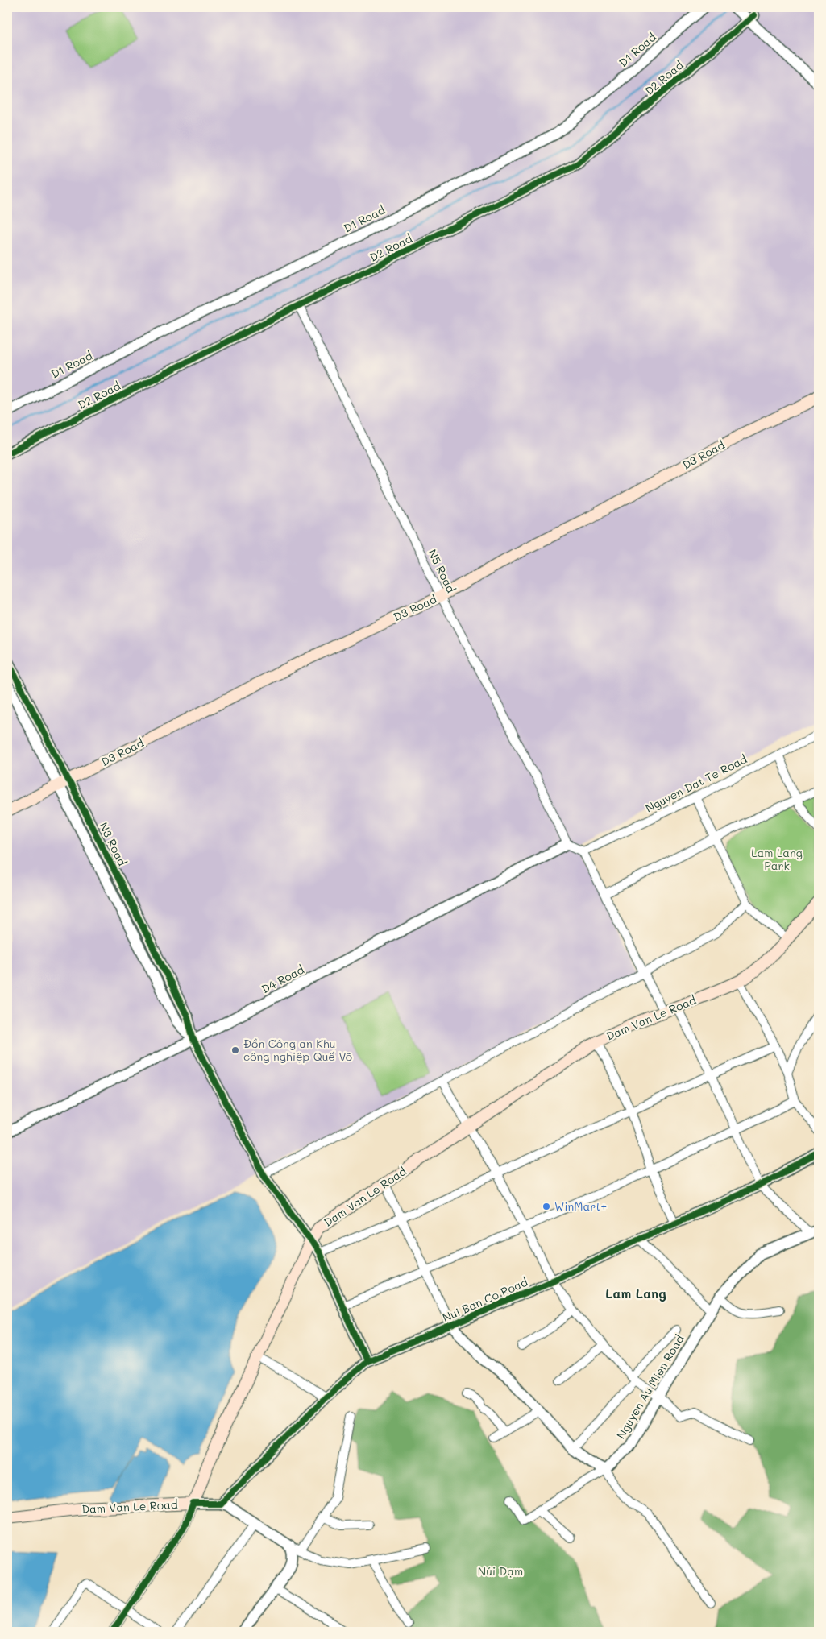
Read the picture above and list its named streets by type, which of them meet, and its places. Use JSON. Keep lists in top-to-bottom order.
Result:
{
  "streets": {
    "main road": ["D3 Road", "Dam Van Le Road"],
    "street": [
      "D1 Road",
      "D2 Road",
      "N5 Road",
      "Nguyen Dat Te Road",
      "N3 Road",
      "D4 Road",
      "Nui Ban Co Road",
      "Nguyen Au Mien Road"
    ]
  },
  "crossings": [
    ["D2 Road", "N5 Road"],
    ["D3 Road", "N5 Road"],
    ["D3 Road", "N3 Road"],
    ["N5 Road", "D4 Road"],
    ["N3 Road", "D4 Road"]
  ],
  "districts": ["Lam Lang"],
  "parks": ["Lam Lang Park", "Núi Dạm"],
  "places": ["Đồn Công an Khu công nghiệp Quế Võ", "WinMart+"]
}
